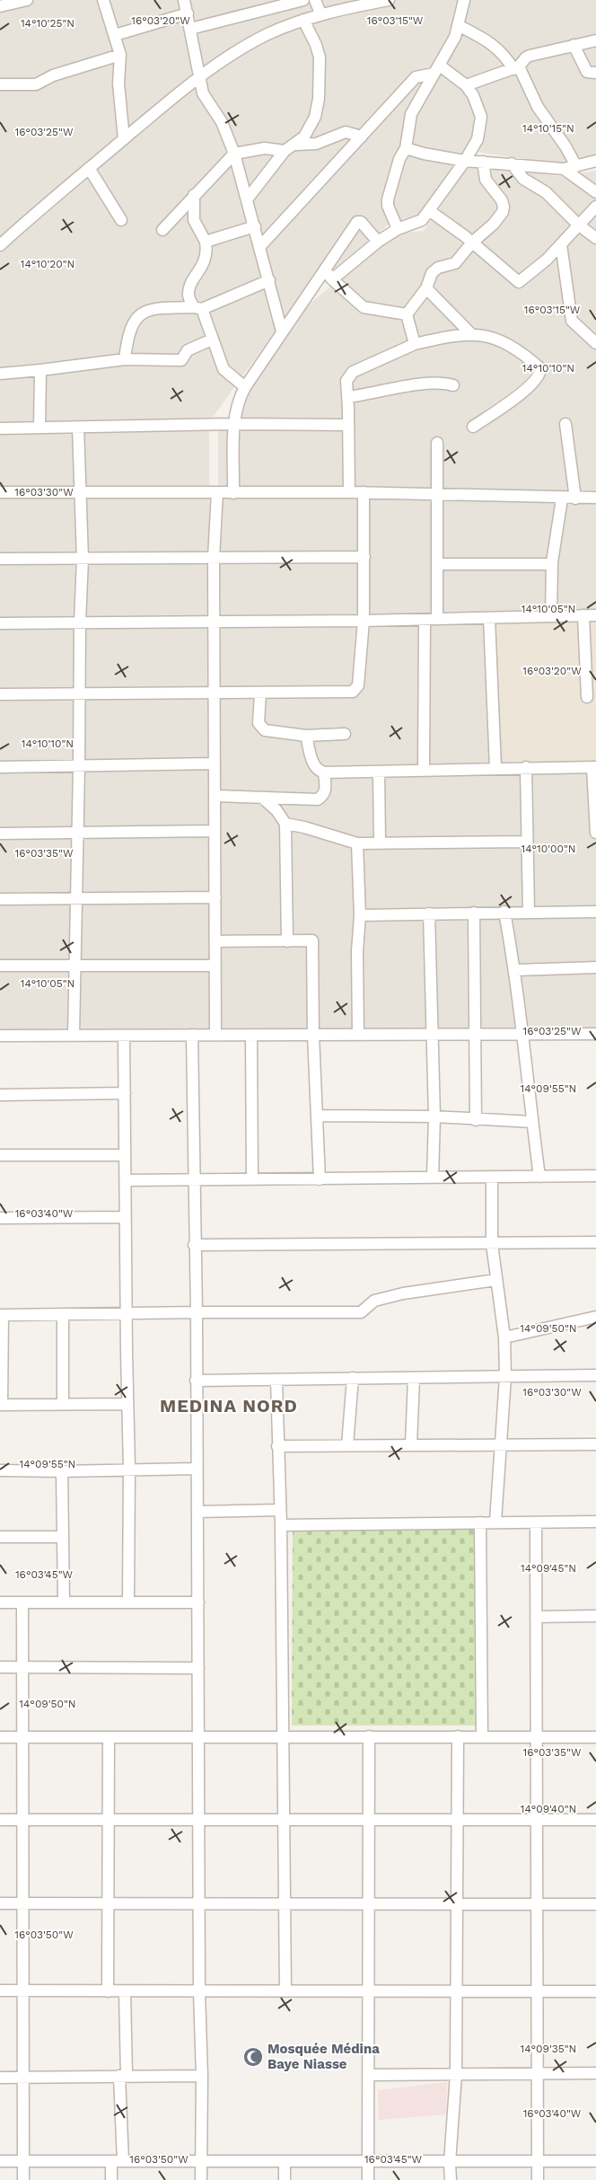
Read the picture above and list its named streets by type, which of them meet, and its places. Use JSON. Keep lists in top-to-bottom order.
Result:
{
  "districts": ["MEDINA NORD"],
  "places": {
    "mosque": ["Mosquée Médina Baye Niasse"]
  },
  "coordinates": [
    "16°03'20\"W",
    "16°03'15\"W",
    "14°10'25\"N",
    "14°10'15\"N",
    "16°03'25\"W",
    "14°10'20\"N",
    "14°10'10\"N",
    "16°03'30\"W",
    "14°10'05\"N",
    "14°10'00\"N",
    "16°03'35\"W",
    "14°09'55\"N",
    "16°03'40\"W",
    "14°09'50\"N",
    "14°09'45\"N",
    "16°03'45\"W",
    "14°09'40\"N",
    "16°03'50\"W",
    "14°09'35\"N"
  ]
}
